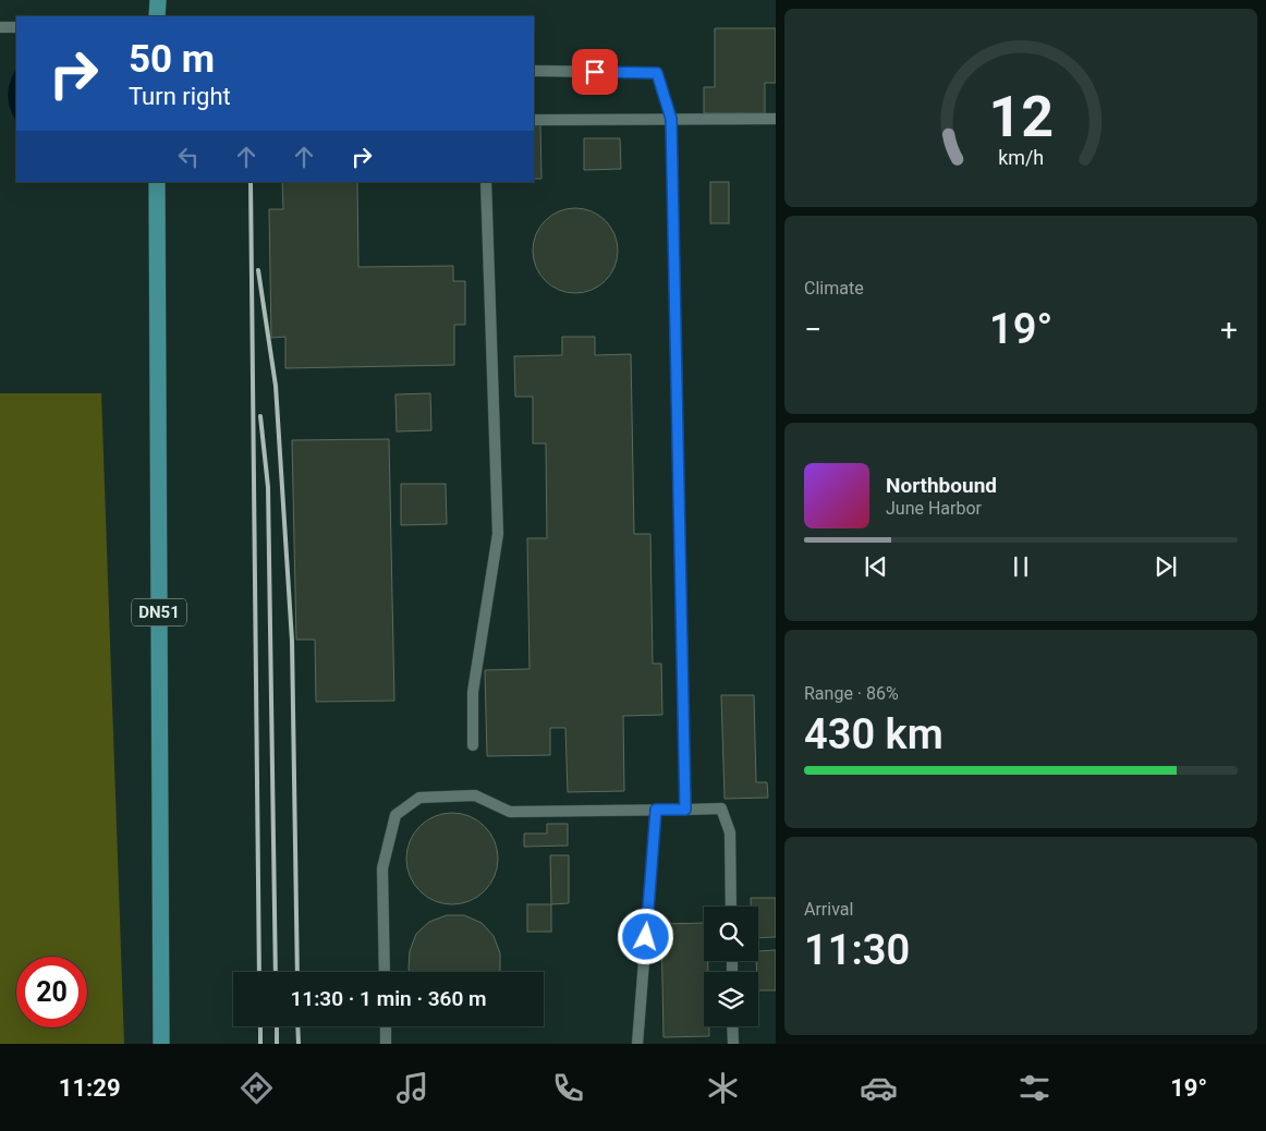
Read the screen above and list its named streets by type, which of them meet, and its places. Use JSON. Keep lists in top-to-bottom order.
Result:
{
  "streets": {
    "main road": ["DN51"]
  },
  "page": {
    "turn": ["50 m", "Turn right"],
    "tile": [
      "Climate",
      ["Range · 86%", "430 km"],
      ["Arrival", "11:30"]
    ],
    "heat": ["−", "19°", "+"],
    "song": ["Northbound", "June Harbor"],
    "limit": "20",
    "trip": "11:30 · 1 min · 360 m",
    "tabs": ["11:29", "19°"],
    "gauge": ["12", "km/h"]
  }
}
